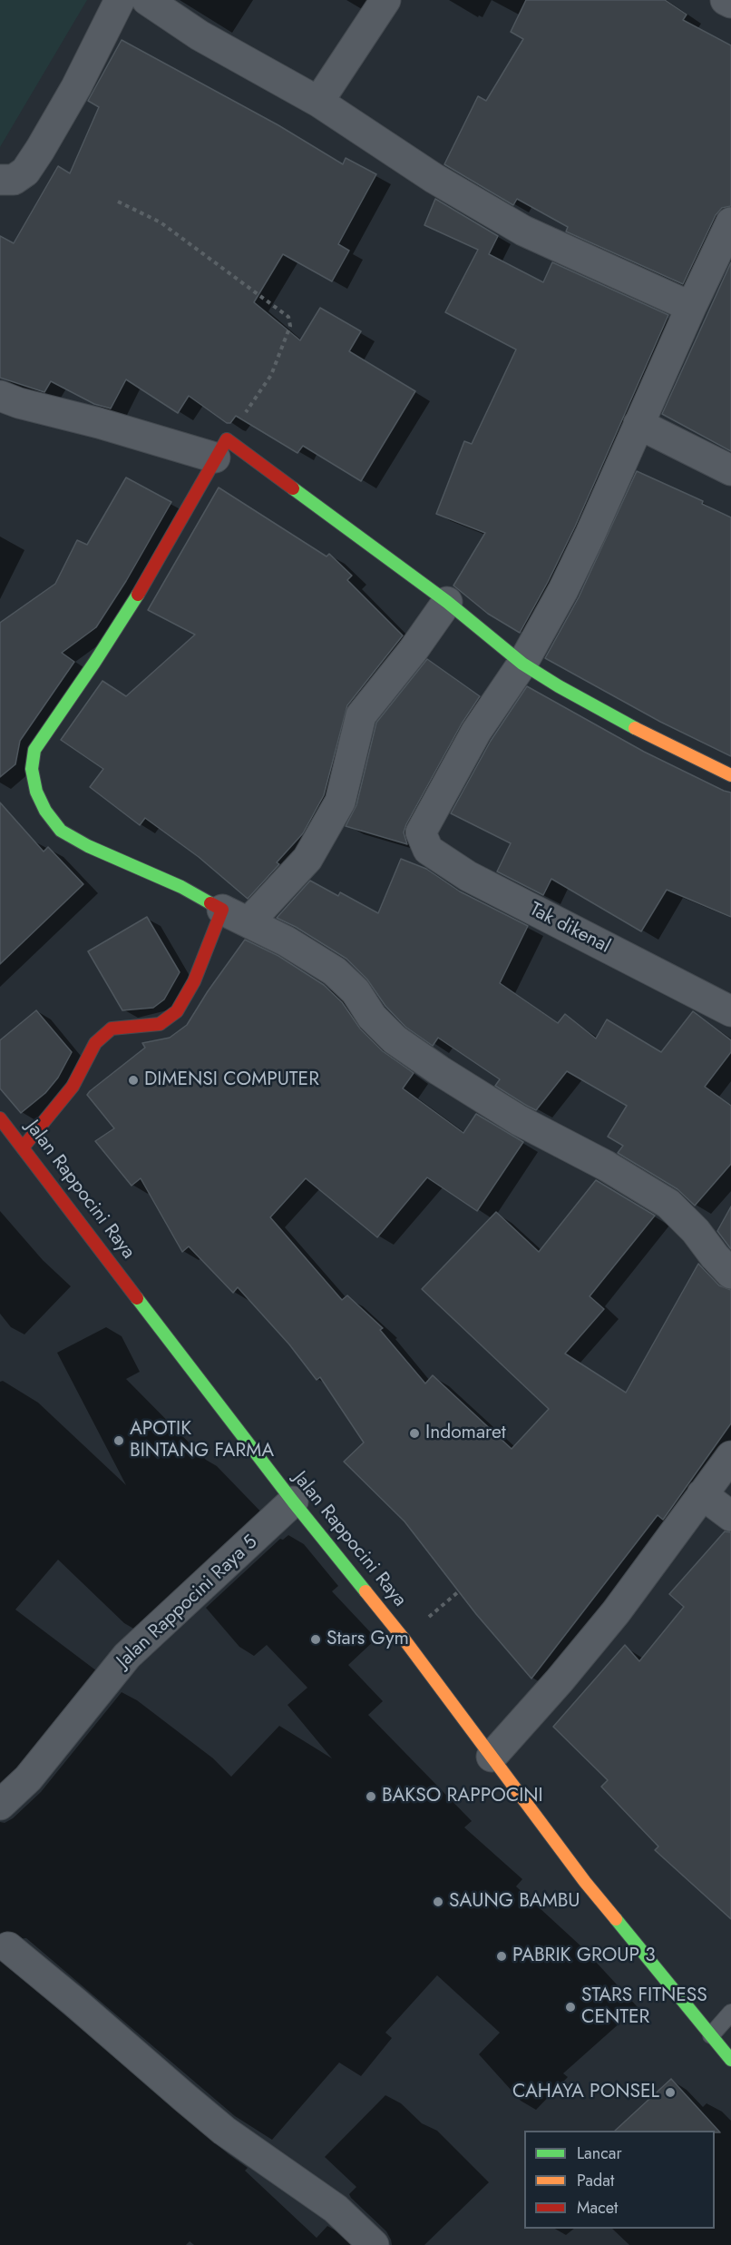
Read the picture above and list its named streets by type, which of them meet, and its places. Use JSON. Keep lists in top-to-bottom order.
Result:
{
  "streets": {
    "street": ["Tak dikenal", "Jalan Rappocini Raya", "Jalan Rappocini Raya 5"]
  },
  "crossings": [
    ["Jalan Rappocini Raya", "Jalan Rappocini Raya 5"]
  ],
  "places": [
    "DIMENSI COMPUTER",
    "Indomaret",
    "APOTIK BINTANG FARMA",
    "Stars Gym",
    "BAKSO RAPPOCINI",
    "SAUNG BAMBU",
    "PABRIK GROUP 3",
    "STARS FITNESS CENTER",
    "CAHAYA PONSEL"
  ],
  "legend": ["Lancar", "Padat", "Macet"]
}
